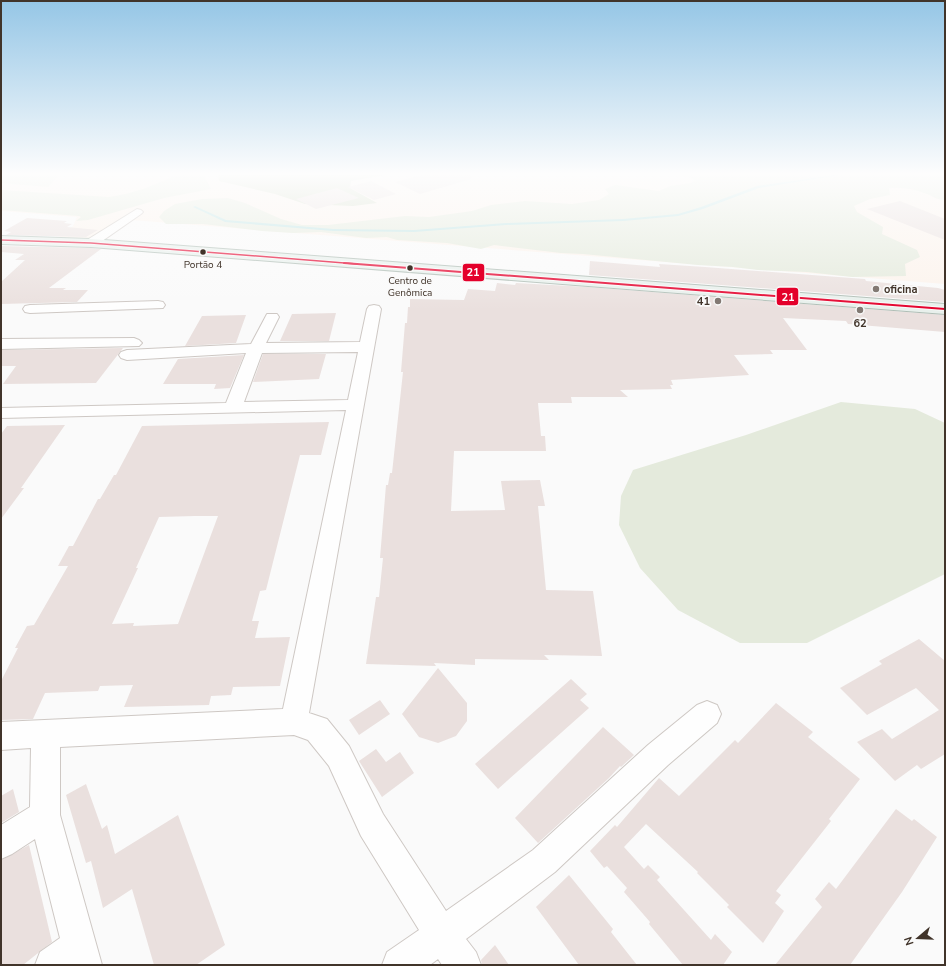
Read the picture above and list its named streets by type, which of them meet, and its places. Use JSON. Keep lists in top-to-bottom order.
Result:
{
  "places": [
    "Portão 4",
    "Centro de Genômica",
    "oficina",
    "41",
    "62"
  ],
  "lines": ["transit line 21"],
  "north": "left"
}
